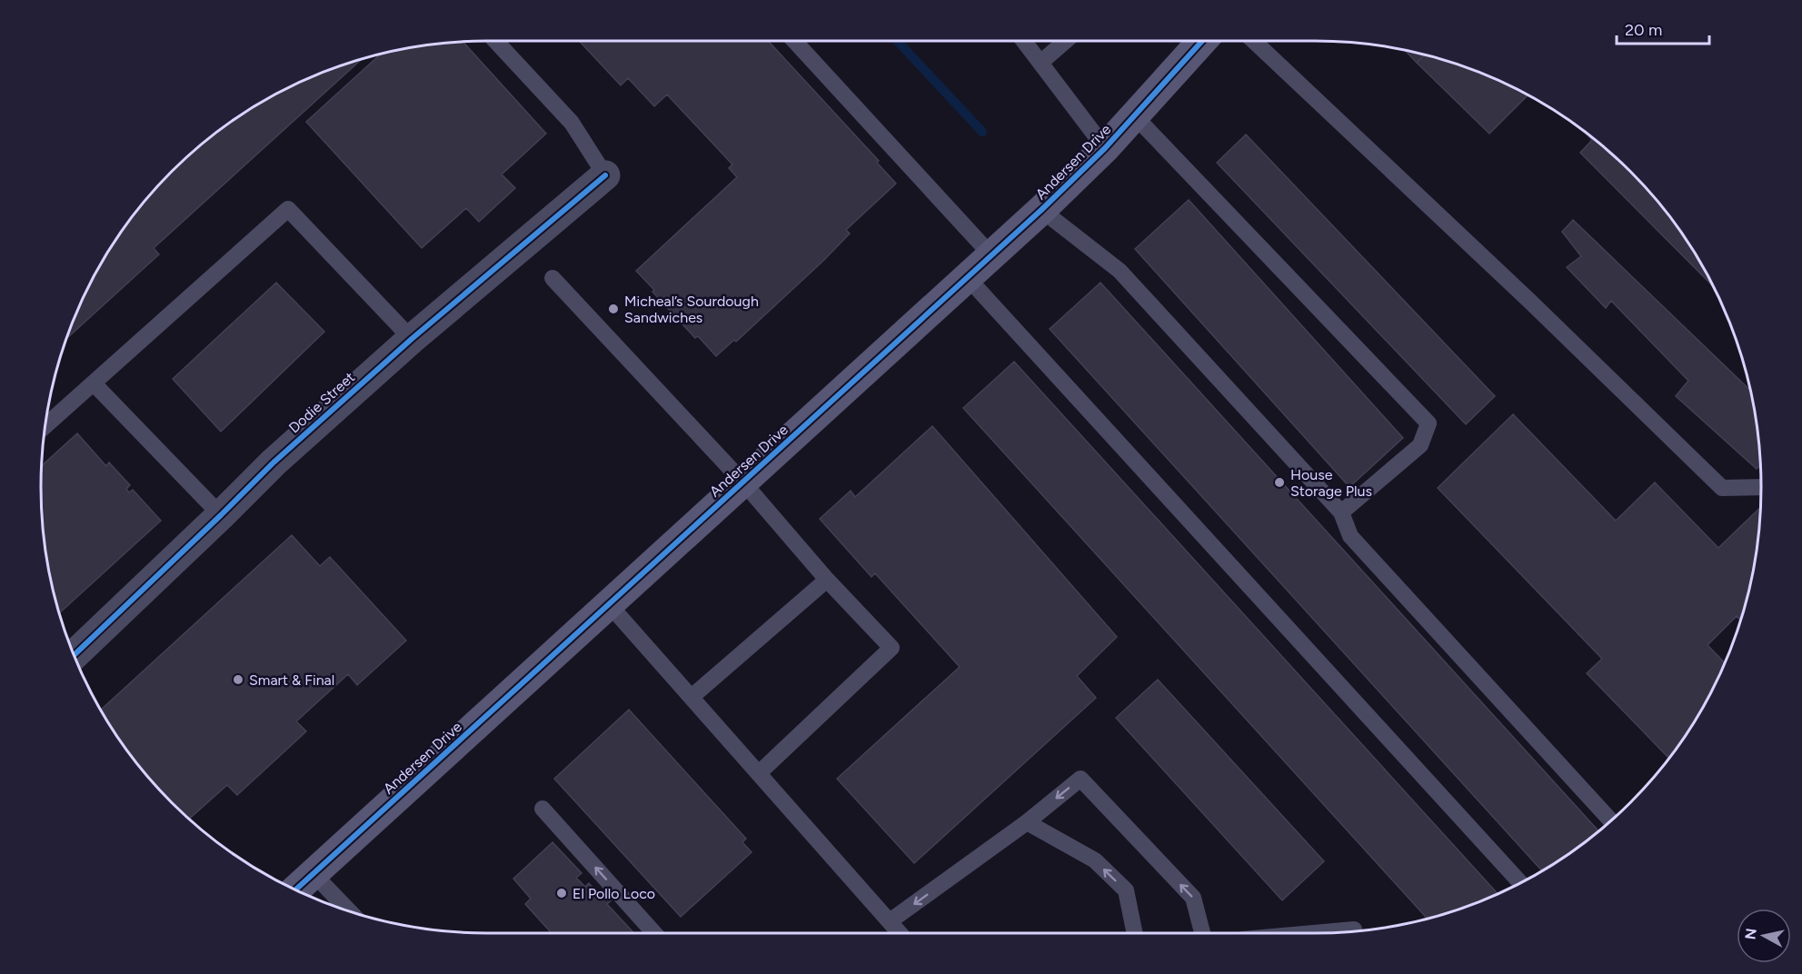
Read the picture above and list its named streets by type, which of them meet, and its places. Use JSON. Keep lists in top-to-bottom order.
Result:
{
  "streets": {
    "main road": ["Andersen Drive"],
    "street": ["Dodie Street"]
  },
  "places": [
    "Micheal’s Sourdough Sandwiches",
    "House Storage Plus",
    "Smart & Final",
    "El Pollo Loco"
  ],
  "scale_bar": "20 m",
  "north": "left"
}
